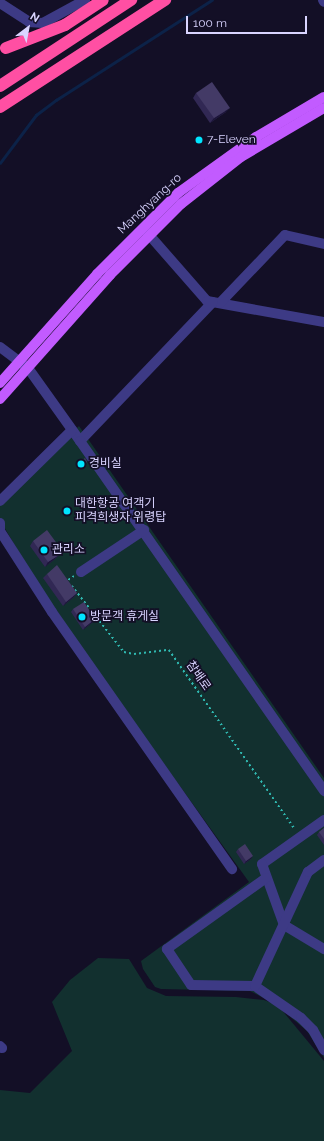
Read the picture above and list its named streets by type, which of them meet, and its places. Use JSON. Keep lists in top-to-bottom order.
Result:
{
  "streets": {
    "main road": ["Manghyang-ro"],
    "path": ["참배로"]
  },
  "places": [
    "7-Eleven",
    "경비실",
    "대한항공 여객기 피격희생자 위령탑",
    "관리소",
    "방문객 휴게실"
  ],
  "scale_bar": "100 m",
  "north": "top right"
}
